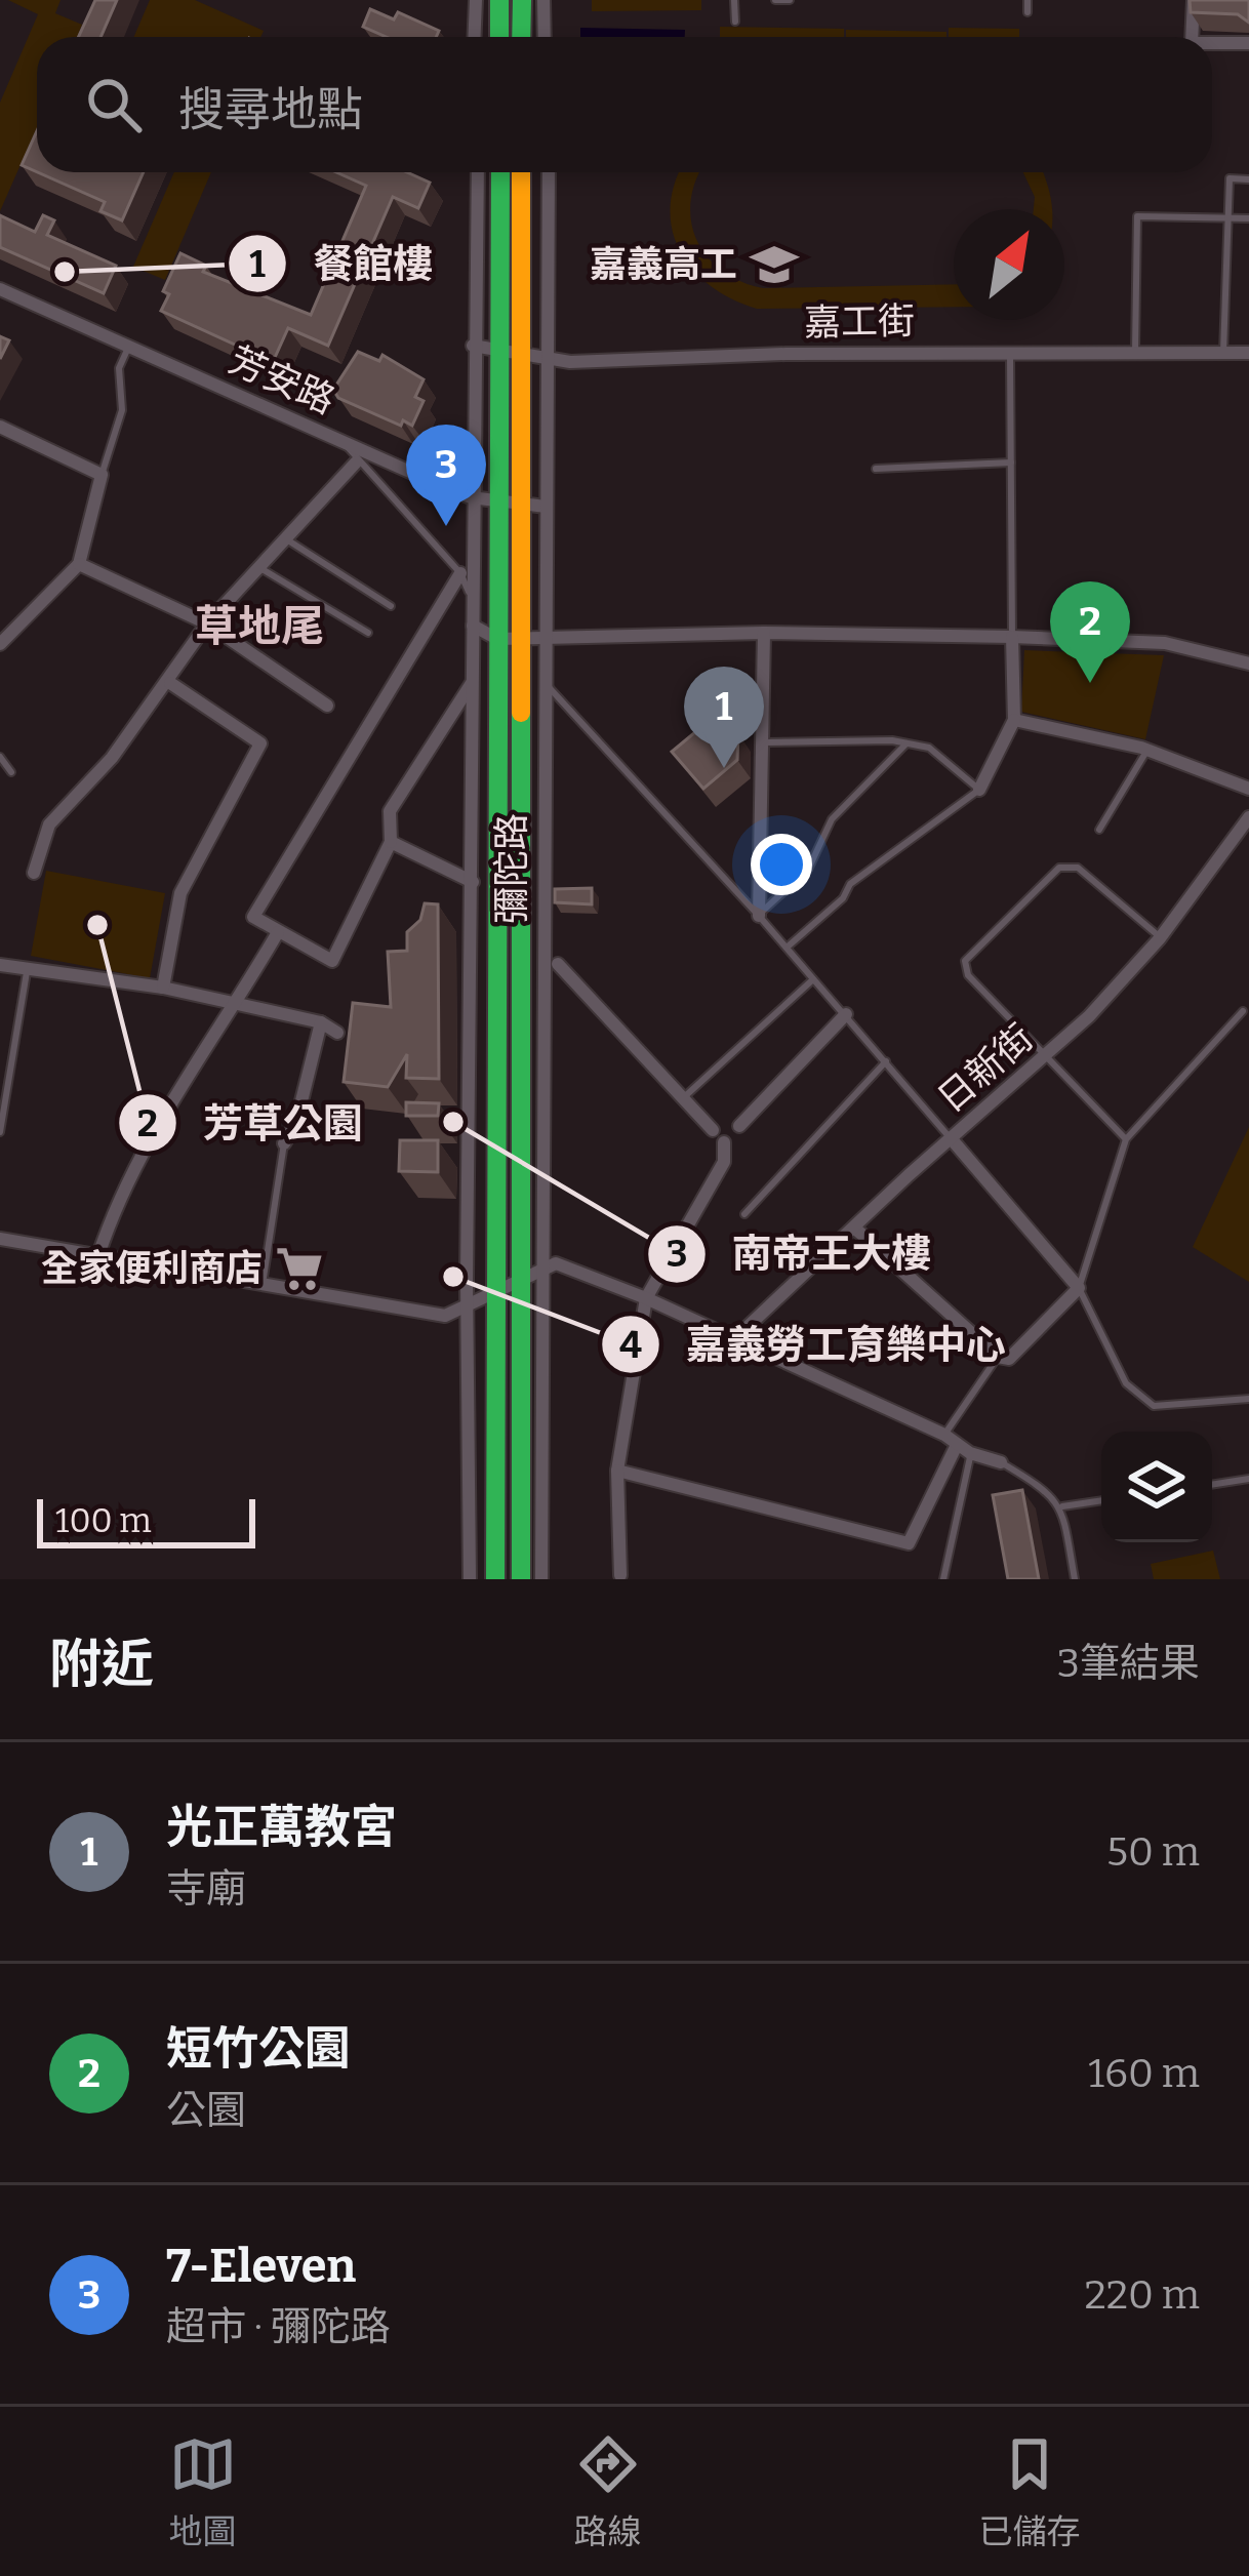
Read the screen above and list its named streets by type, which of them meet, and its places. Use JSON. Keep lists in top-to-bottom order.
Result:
{
  "streets": {
    "street": [
      "嘉工街",
      "芳安路",
      "彌陀路",
      "日新街"
    ]
  },
  "crossings": [
    ["嘉工街", "彌陀路"],
    ["芳安路", "彌陀路"]
  ],
  "districts": ["草地尾"],
  "places": {
    "school or university": ["嘉義高工"],
    "other": [
      "餐館樓",
      "芳草公園",
      "南帝王大樓",
      "嘉義勞工育樂中心"
    ],
    "supermarket": ["全家便利商店"]
  },
  "scale_bar": "100 m",
  "north": "top right",
  "page": {
    "search": "搜尋地點",
    "pins": ["3", "2", "1"],
    "scale": "100 m",
    "heading": ["附近", "3筆結果"],
    "list": [
      {
        "mark": "1",
        "name": "光正萬教宮",
        "note": "寺廟",
        "value": "50 m"
      },
      {
        "mark": "2",
        "name": "短竹公園",
        "note": "公園",
        "value": "160 m"
      },
      {
        "mark": "3",
        "name": "7-Eleven",
        "note": "超市 · 彌陀路",
        "value": "220 m"
      }
    ],
    "nav": ["地圖", "路線", "已儲存"]
  }
}
